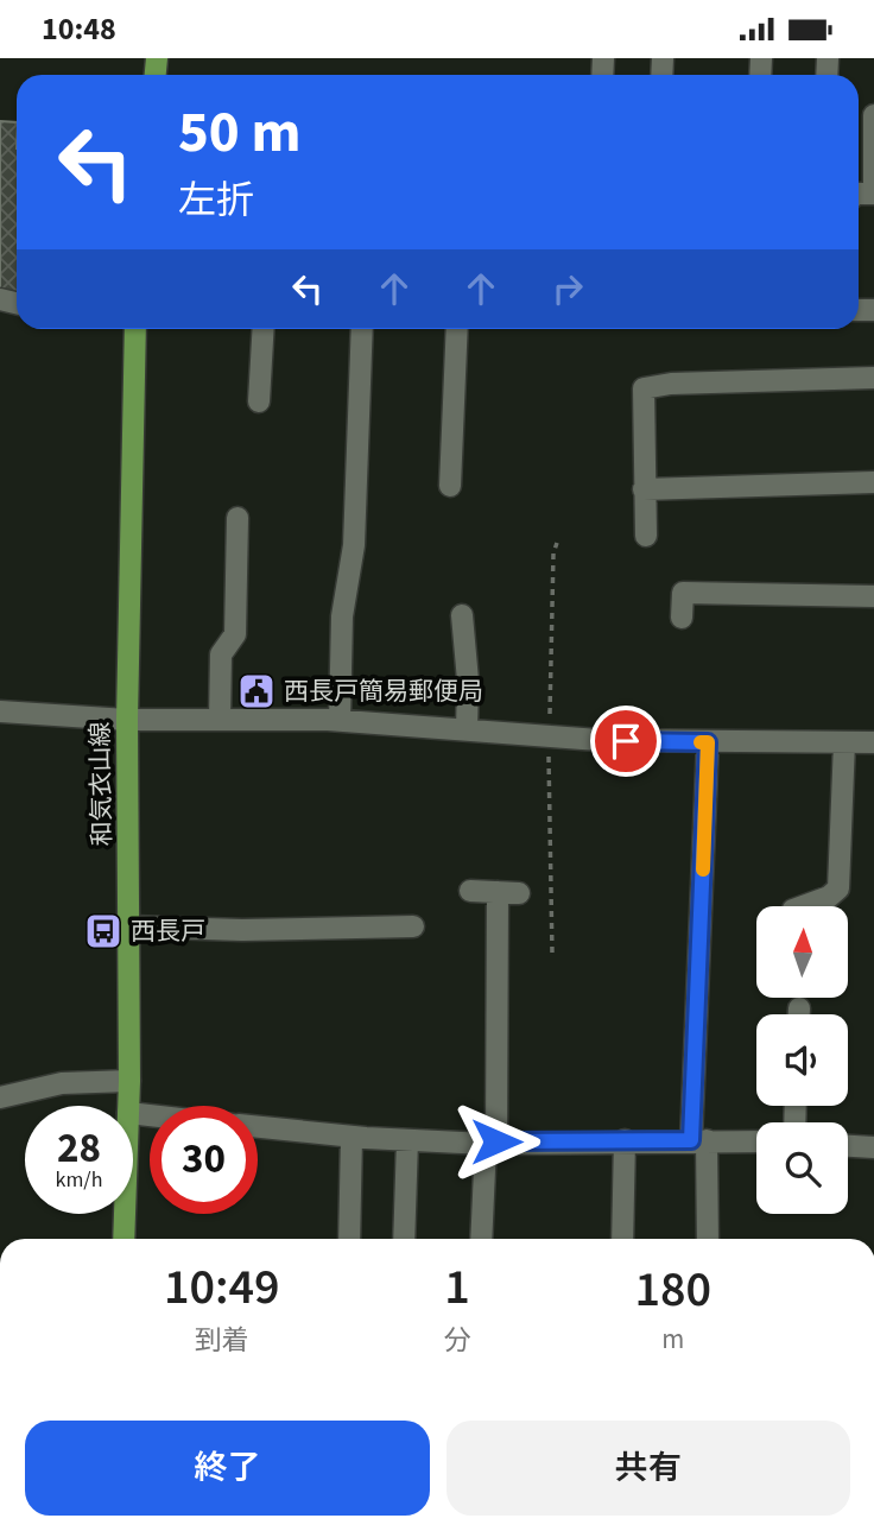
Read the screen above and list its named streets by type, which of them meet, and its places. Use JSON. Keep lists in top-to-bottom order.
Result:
{
  "streets": {
    "main road": ["和気衣山線"]
  },
  "places": {
    "public building": ["西長戸簡易郵便局"],
    "bus stop": ["西長戸"]
  },
  "north": "top",
  "page": {
    "status": "10:48",
    "turn": ["50 m", "左折"],
    "speed": "28 km/h",
    "limit": "30",
    "eta": [
      "10:49",
      "到着",
      "1",
      "分",
      "180",
      "m"
    ],
    "buttons": ["終了", "共有"]
  }
}
